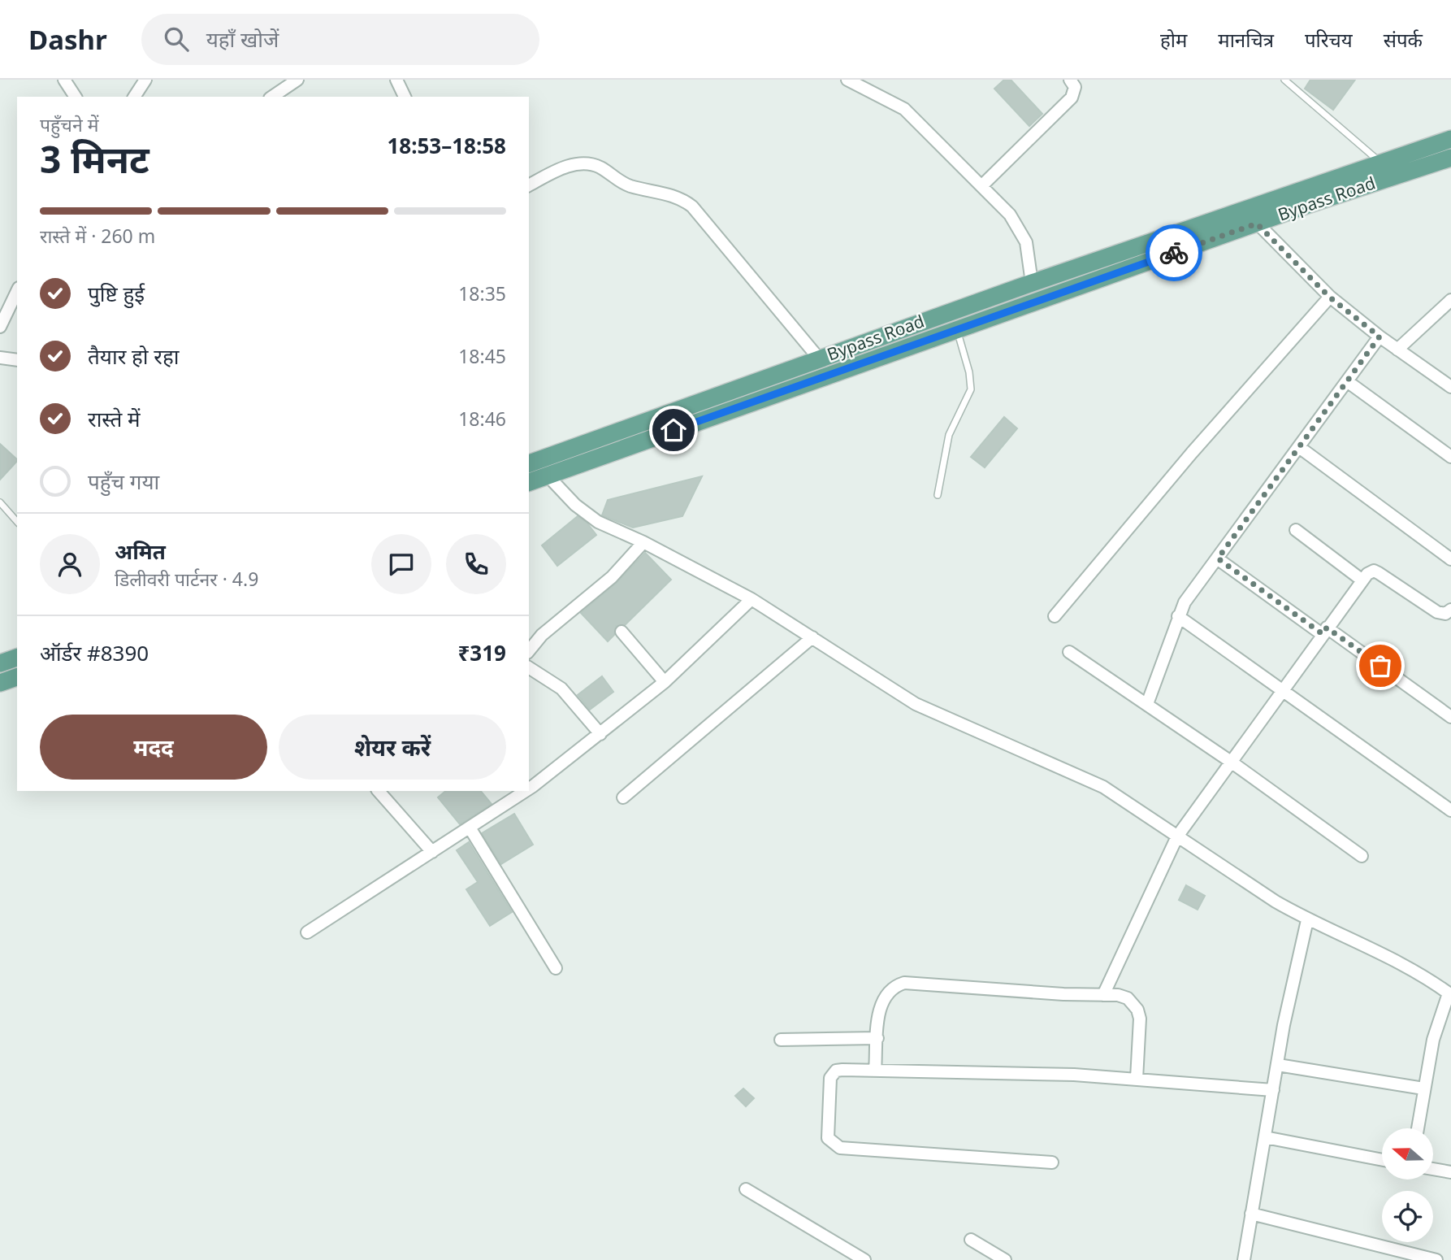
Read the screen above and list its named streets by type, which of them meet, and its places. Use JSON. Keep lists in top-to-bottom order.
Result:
{
  "streets": {
    "main road": ["Bypass Road"]
  },
  "north": "left",
  "page": {
    "header": "Dashr",
    "search": "यहाँ खोजें",
    "nav": [
      "होम",
      "मानचित्र",
      "परिचय",
      "संपर्क"
    ],
    "heading": ["3 मिनट", "पहुँचने में", "18:53–18:58"],
    "panel": [
      "अमित",
      "डिलीवरी पार्टनर · 4.9",
      "ऑर्डर #8390",
      "₹319"
    ],
    "bar": "रास्ते में · 260 m",
    "list": [
      ["पुष्टि हुई", "18:35"],
      ["तैयार हो रहा", "18:45"],
      ["रास्ते में", "18:46"],
      "पहुँच गया"
    ],
    "buttons": ["मदद", "शेयर करें"]
  }
}
